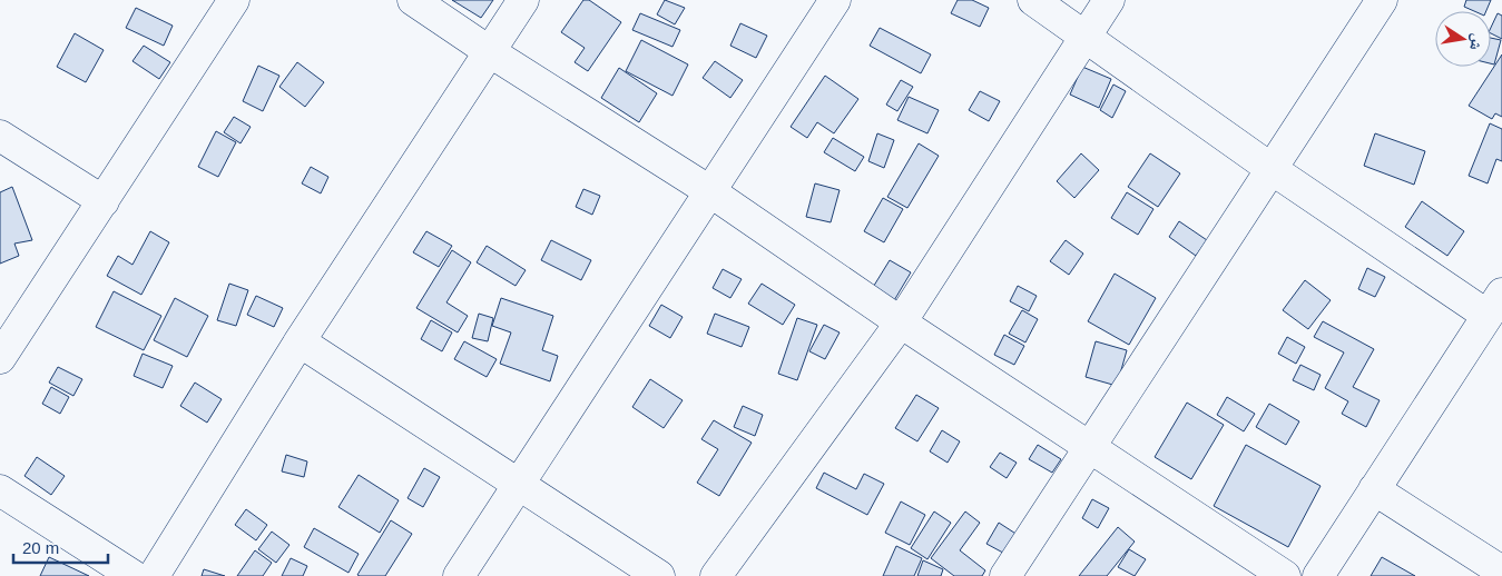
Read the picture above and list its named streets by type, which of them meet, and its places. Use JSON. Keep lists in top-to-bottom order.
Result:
{
  "scale_bar": "20 m",
  "north": "right"
}
